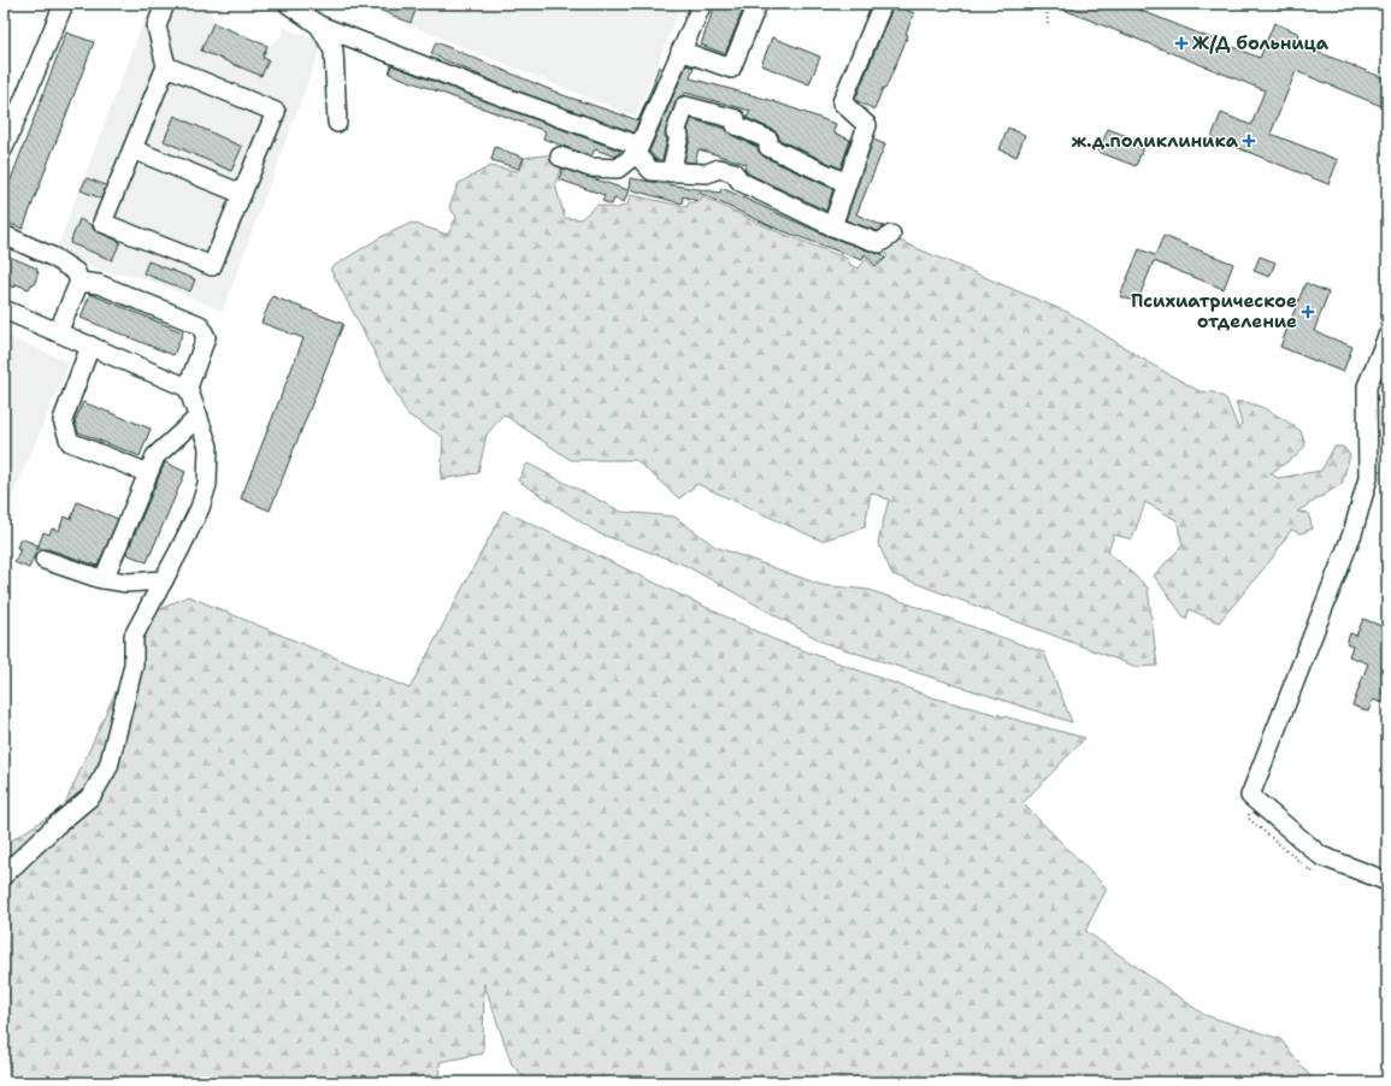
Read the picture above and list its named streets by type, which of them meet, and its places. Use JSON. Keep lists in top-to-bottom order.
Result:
{
  "places": {
    "health": ["Ж/Д больница", "ж.д.поликлиника", "Психиатрическое отделение"]
  }
}
